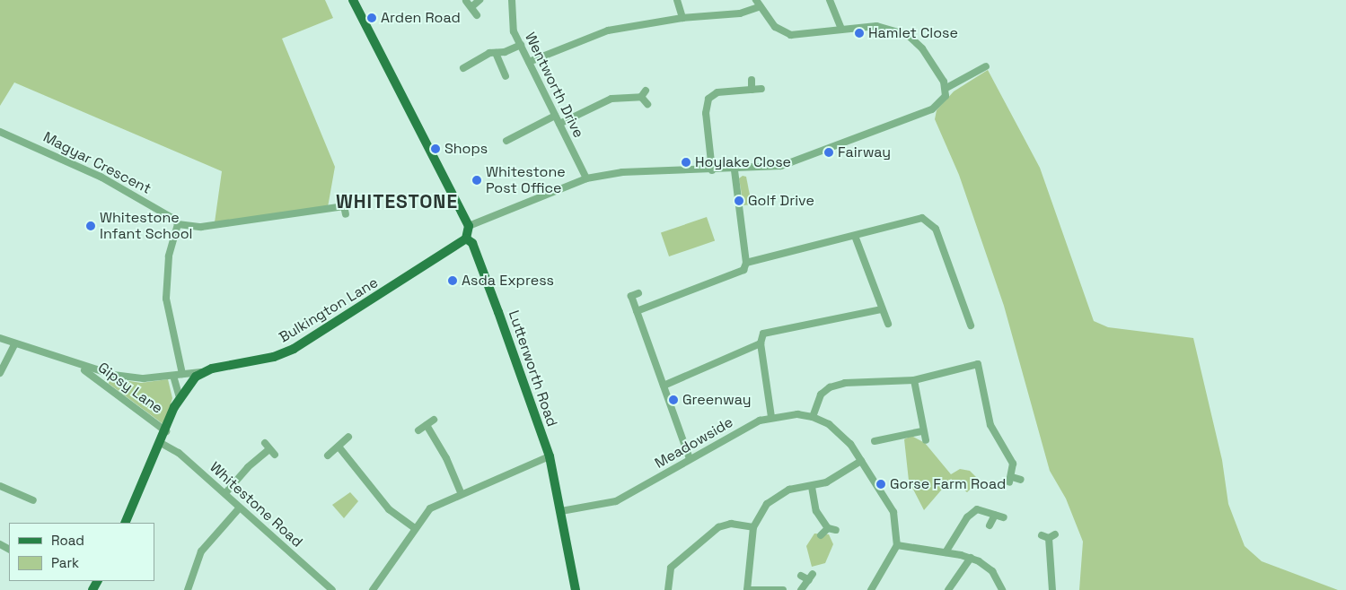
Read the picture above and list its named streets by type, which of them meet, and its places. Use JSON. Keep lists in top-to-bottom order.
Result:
{
  "streets": {
    "main road": ["Bulkington Lane", "Lutterworth Road"],
    "street": [
      "Wentworth Drive",
      "Magyar Crescent",
      "Gipsy Lane",
      "Meadowside",
      "Whitestone Road"
    ]
  },
  "crossings": [
    ["Bulkington Lane", "Lutterworth Road"],
    ["Bulkington Lane", "Gipsy Lane"],
    ["Lutterworth Road", "Meadowside"]
  ],
  "districts": ["WHITESTONE"],
  "places": [
    "Arden Road",
    "Hamlet Close",
    "Shops",
    "Fairway",
    "Hoylake Close",
    "Whitestone Post Office",
    "Golf Drive",
    "Whitestone Infant School",
    "Asda Express",
    "Greenway",
    "Gorse Farm Road"
  ],
  "legend": ["Road", "Park"]
}
